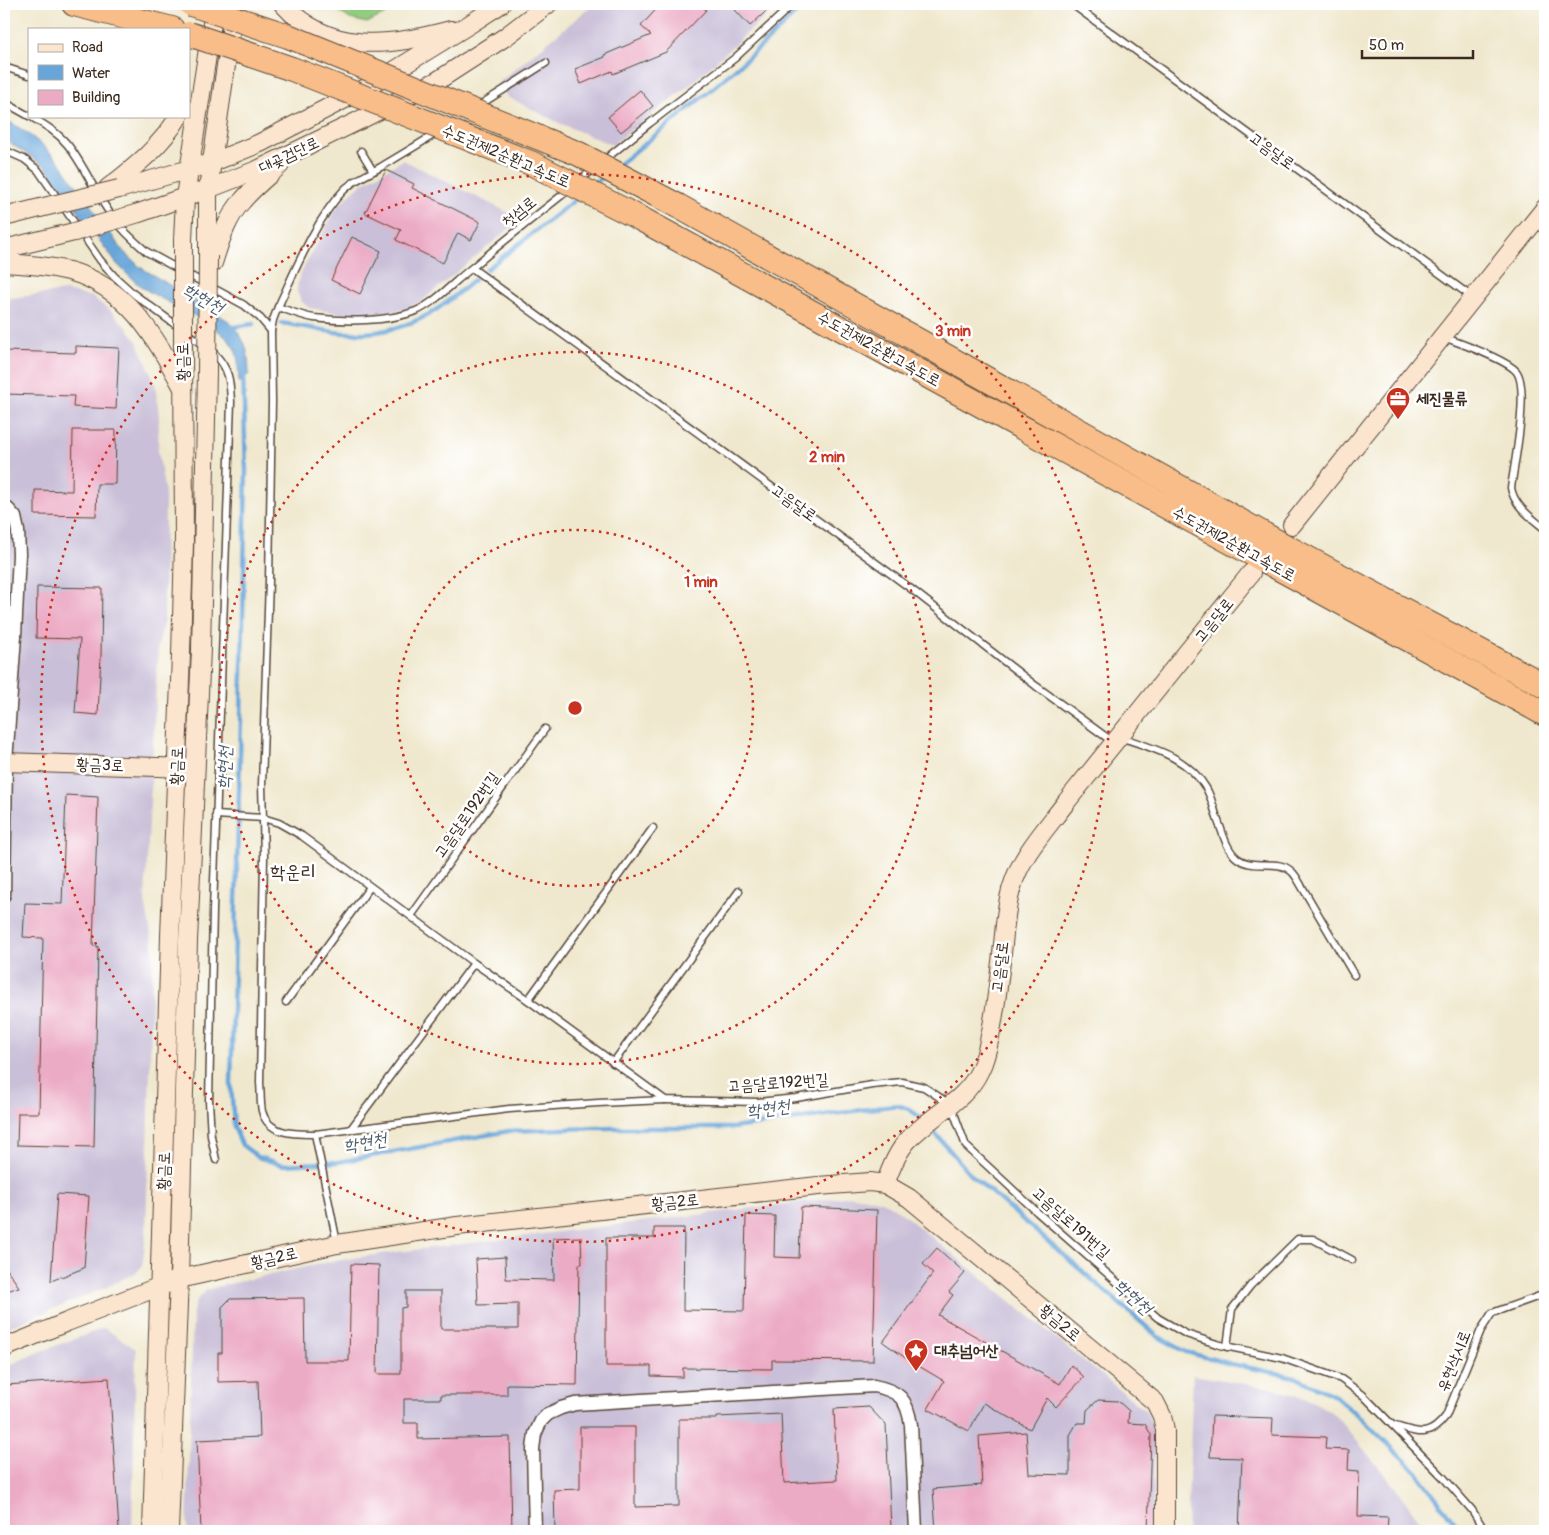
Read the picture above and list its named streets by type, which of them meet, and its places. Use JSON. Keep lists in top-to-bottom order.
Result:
{
  "streets": {
    "highway": ["수도권제2순환고속도로"],
    "street": [
      "고음달로",
      "대곶검단로",
      "황금로",
      "황금3로",
      "황금2로"
    ],
    "lane": [
      "첫섬로",
      "고음달로192번길",
      "고음달로191번길",
      "유현삭시로"
    ]
  },
  "crossings": [
    ["고음달로", "첫섬로"],
    ["고음달로", "고음달로192번길"],
    ["고음달로", "황금2로"],
    ["고음달로", "고음달로191번길"],
    ["대곶검단로", "황금로"],
    ["첫섬로", "고음달로192번길"],
    ["황금로", "황금3로"],
    ["황금로", "황금2로"],
    ["고음달로192번길", "고음달로191번길"],
    ["고음달로191번길", "유현삭시로"]
  ],
  "districts": ["학운리"],
  "water": ["학현천"],
  "places": {
    "office": ["세진물류"],
    "place": ["대추넘어산"]
  },
  "legend": ["Road", "Water", "Building"],
  "scale_bar": "50 m",
  "rings": ["3 min", "2 min", "1 min"]
}
